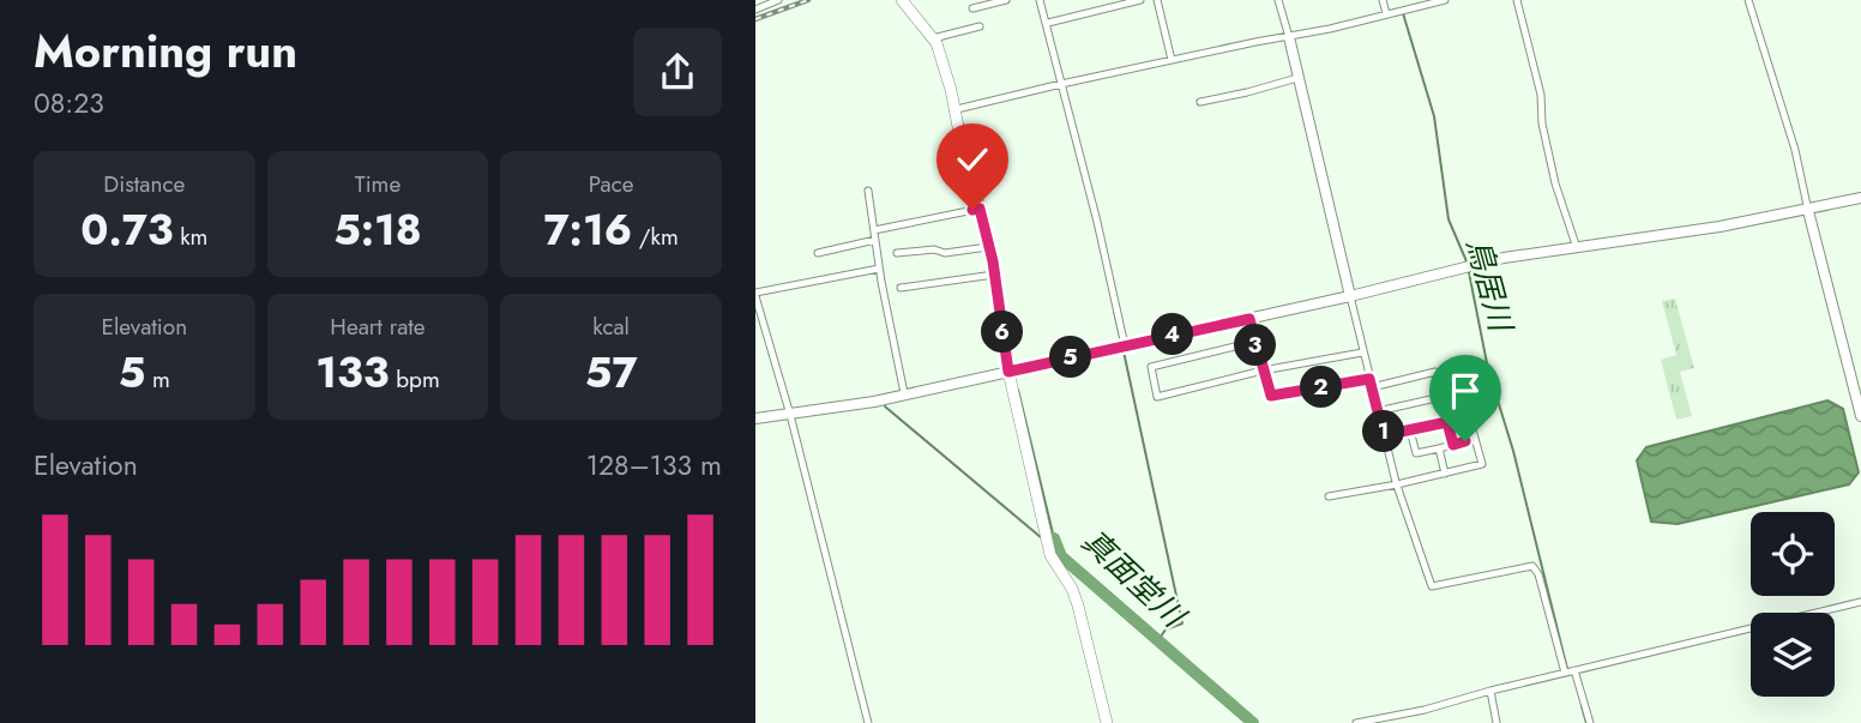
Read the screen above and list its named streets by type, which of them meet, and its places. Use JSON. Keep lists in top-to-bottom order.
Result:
{
  "water": ["鳥居川", "真面堂川"],
  "page": {
    "heading": ["Morning run", "08:23"],
    "stats": [
      ["Distance", "0.73 km"],
      ["Time", "5:18"],
      ["Pace", "7:16 /km"],
      ["Elevation", "5 m"],
      ["Heart rate", "133 bpm"],
      ["kcal", "57"]
    ],
    "pins": [
      "6",
      "4",
      "3",
      "5",
      "2",
      "1"
    ],
    "chart": ["Elevation", "128–133 m"]
  }
}
